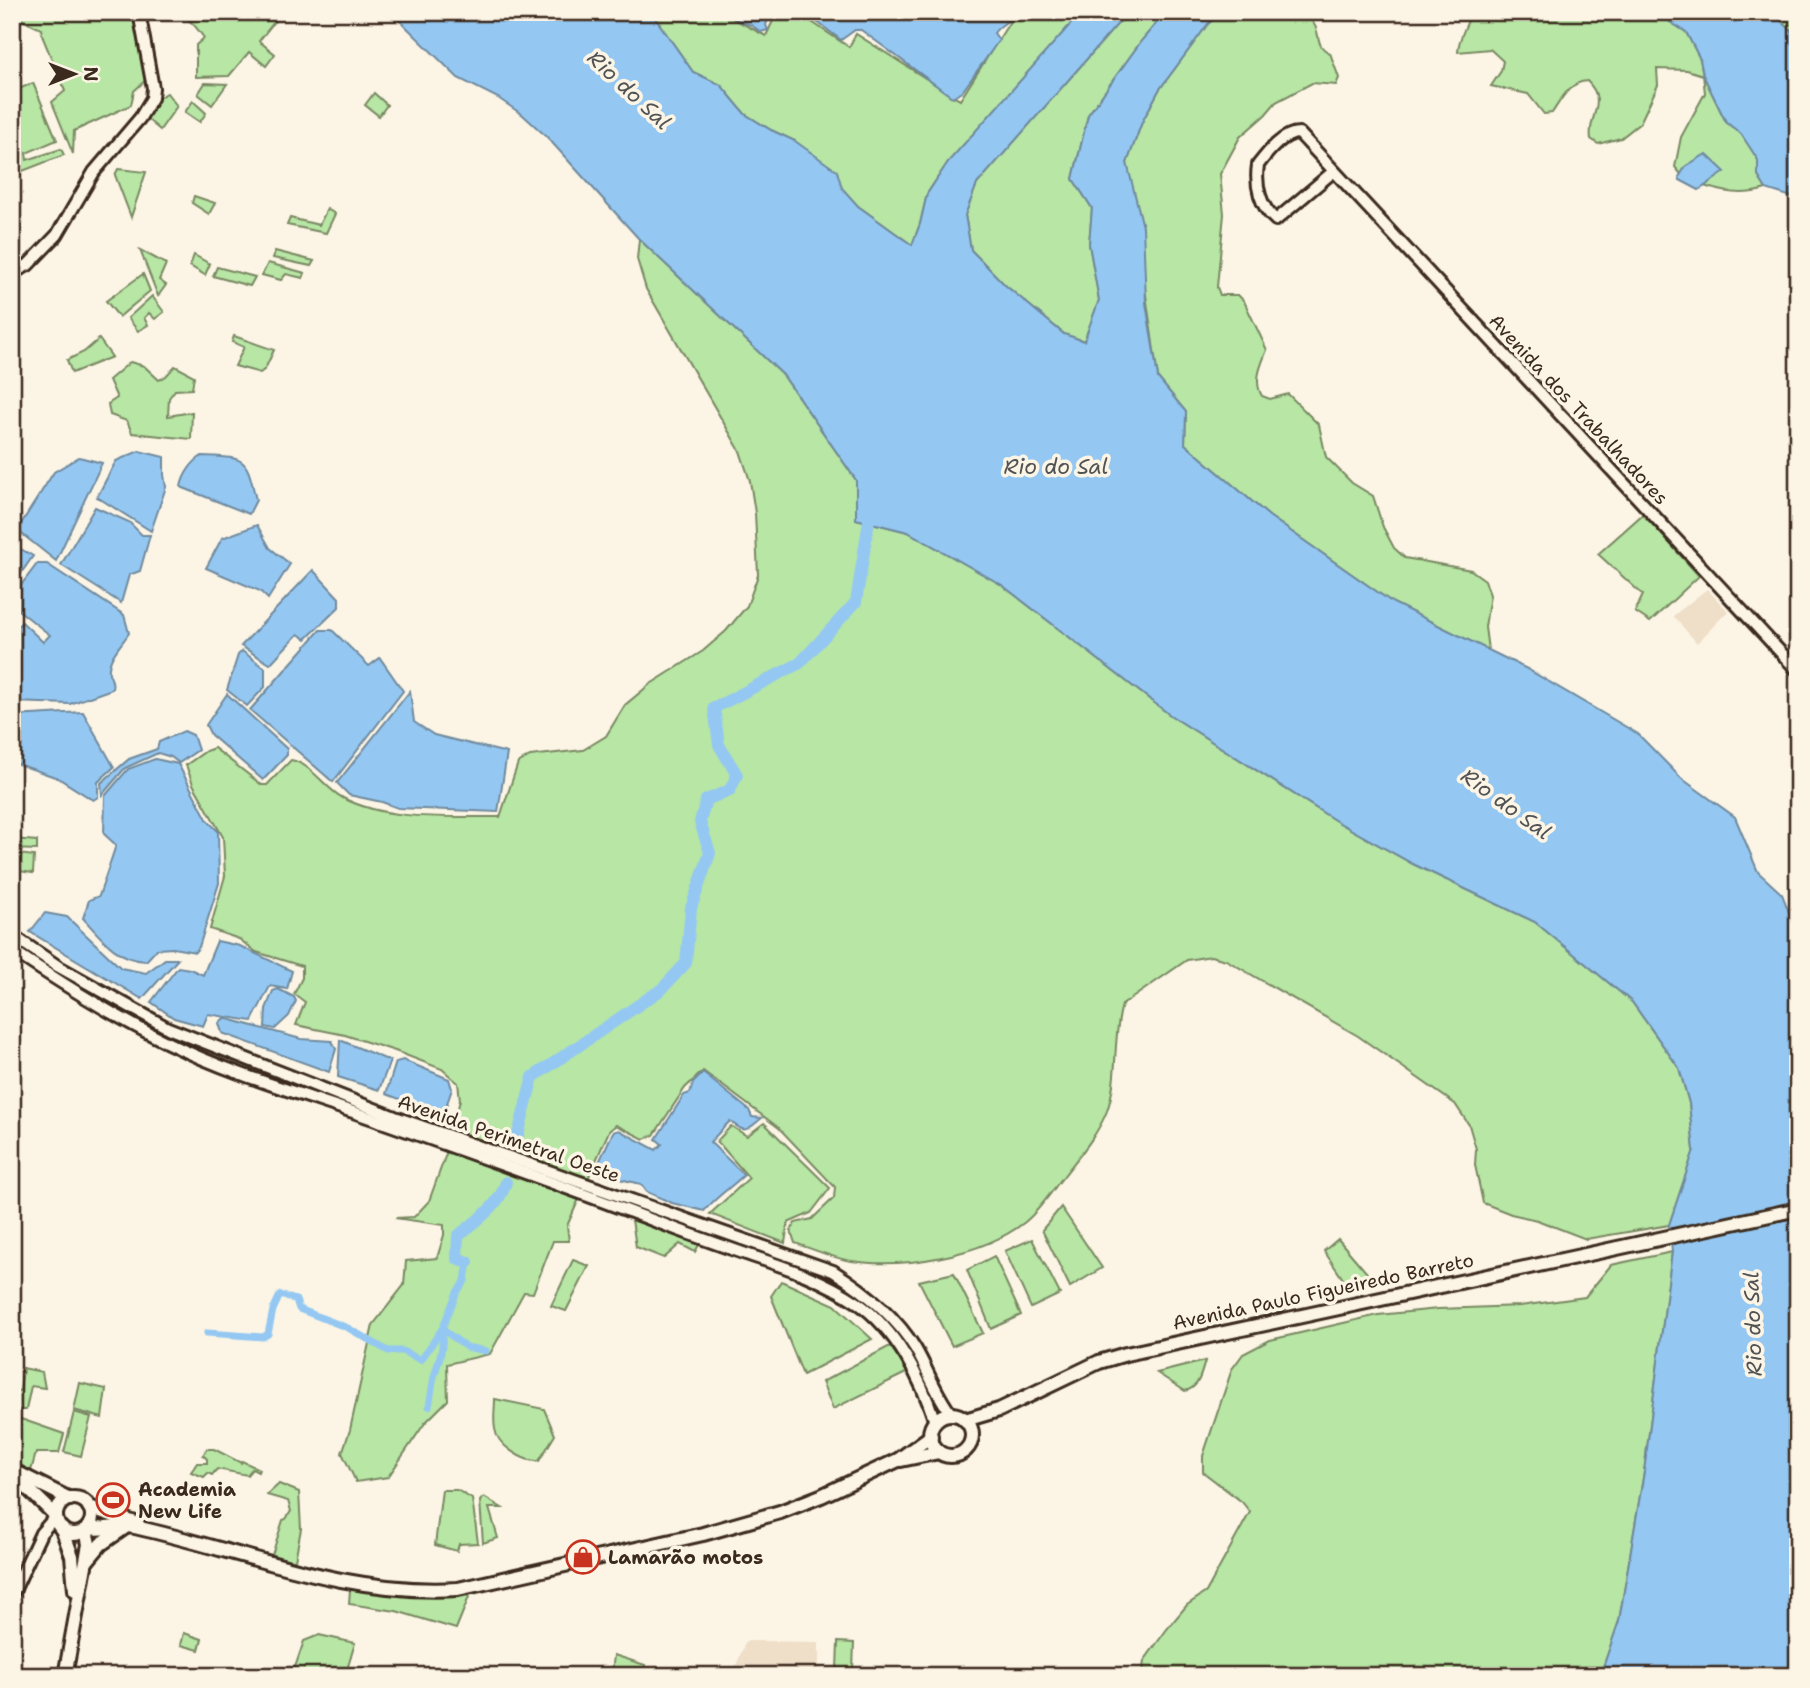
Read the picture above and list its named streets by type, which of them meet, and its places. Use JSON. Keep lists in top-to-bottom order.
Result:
{
  "streets": {
    "main road": ["Avenida dos Trabalhadores", "Avenida Perimetral Oeste", "Avenida Paulo Figueiredo Barreto"]
  },
  "crossings": [
    ["Avenida Perimetral Oeste", "Avenida Paulo Figueiredo Barreto"]
  ],
  "water": ["Rio do Sal"],
  "places": {
    "sports": ["Academia New Life"],
    "shop": ["Lamarão motos"]
  },
  "north": "right"
}
